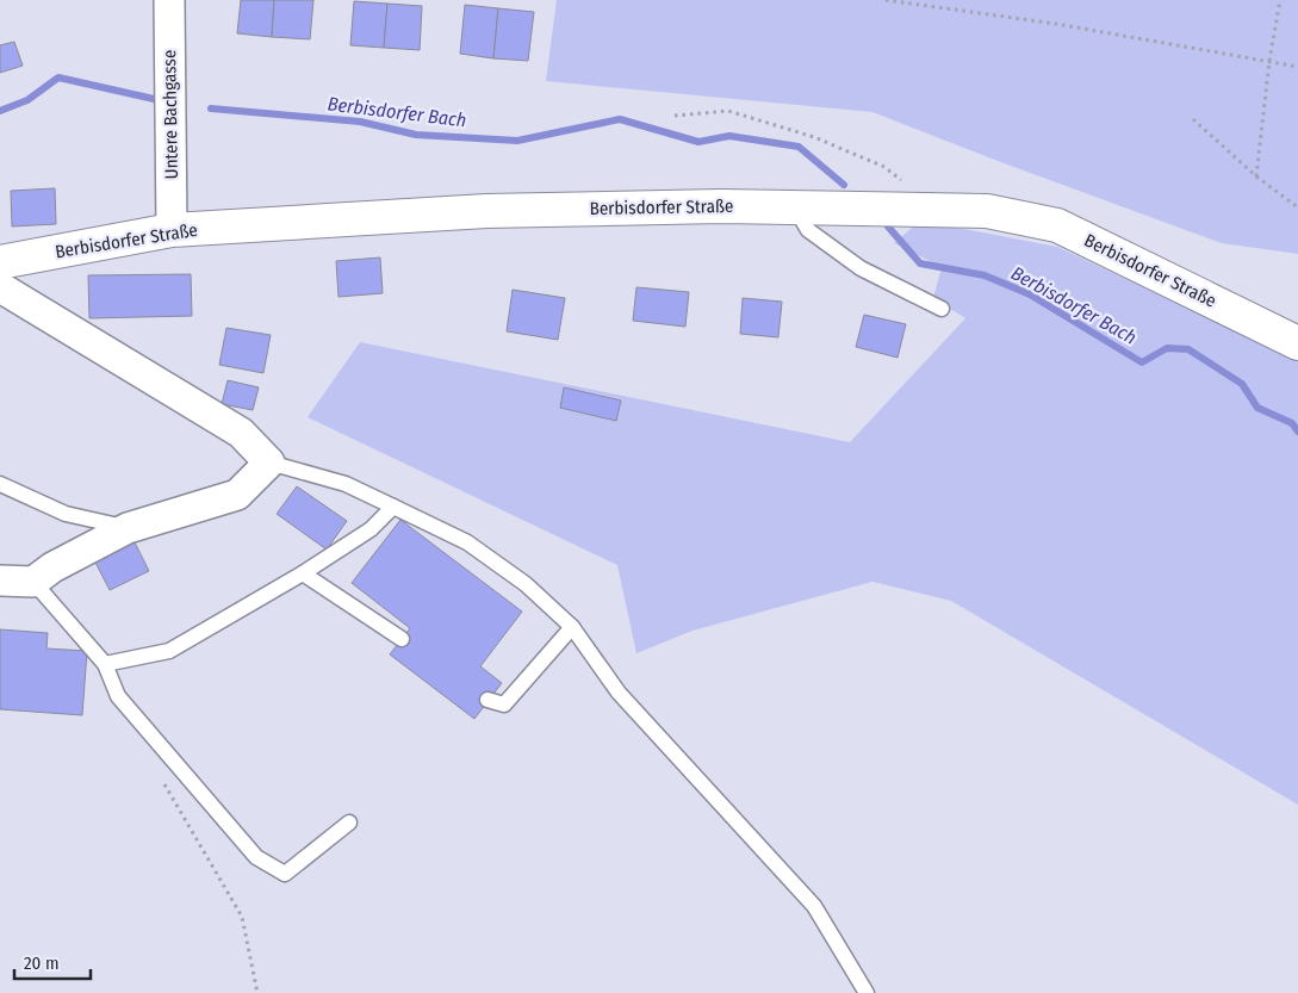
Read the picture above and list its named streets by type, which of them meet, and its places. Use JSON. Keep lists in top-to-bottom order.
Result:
{
  "streets": {
    "street": ["Untere Bachgasse", "Berbisdorfer Straße"]
  },
  "crossings": [
    ["Untere Bachgasse", "Berbisdorfer Straße"]
  ],
  "water": ["Berbisdorfer Bach"],
  "scale_bar": "20 m"
}
